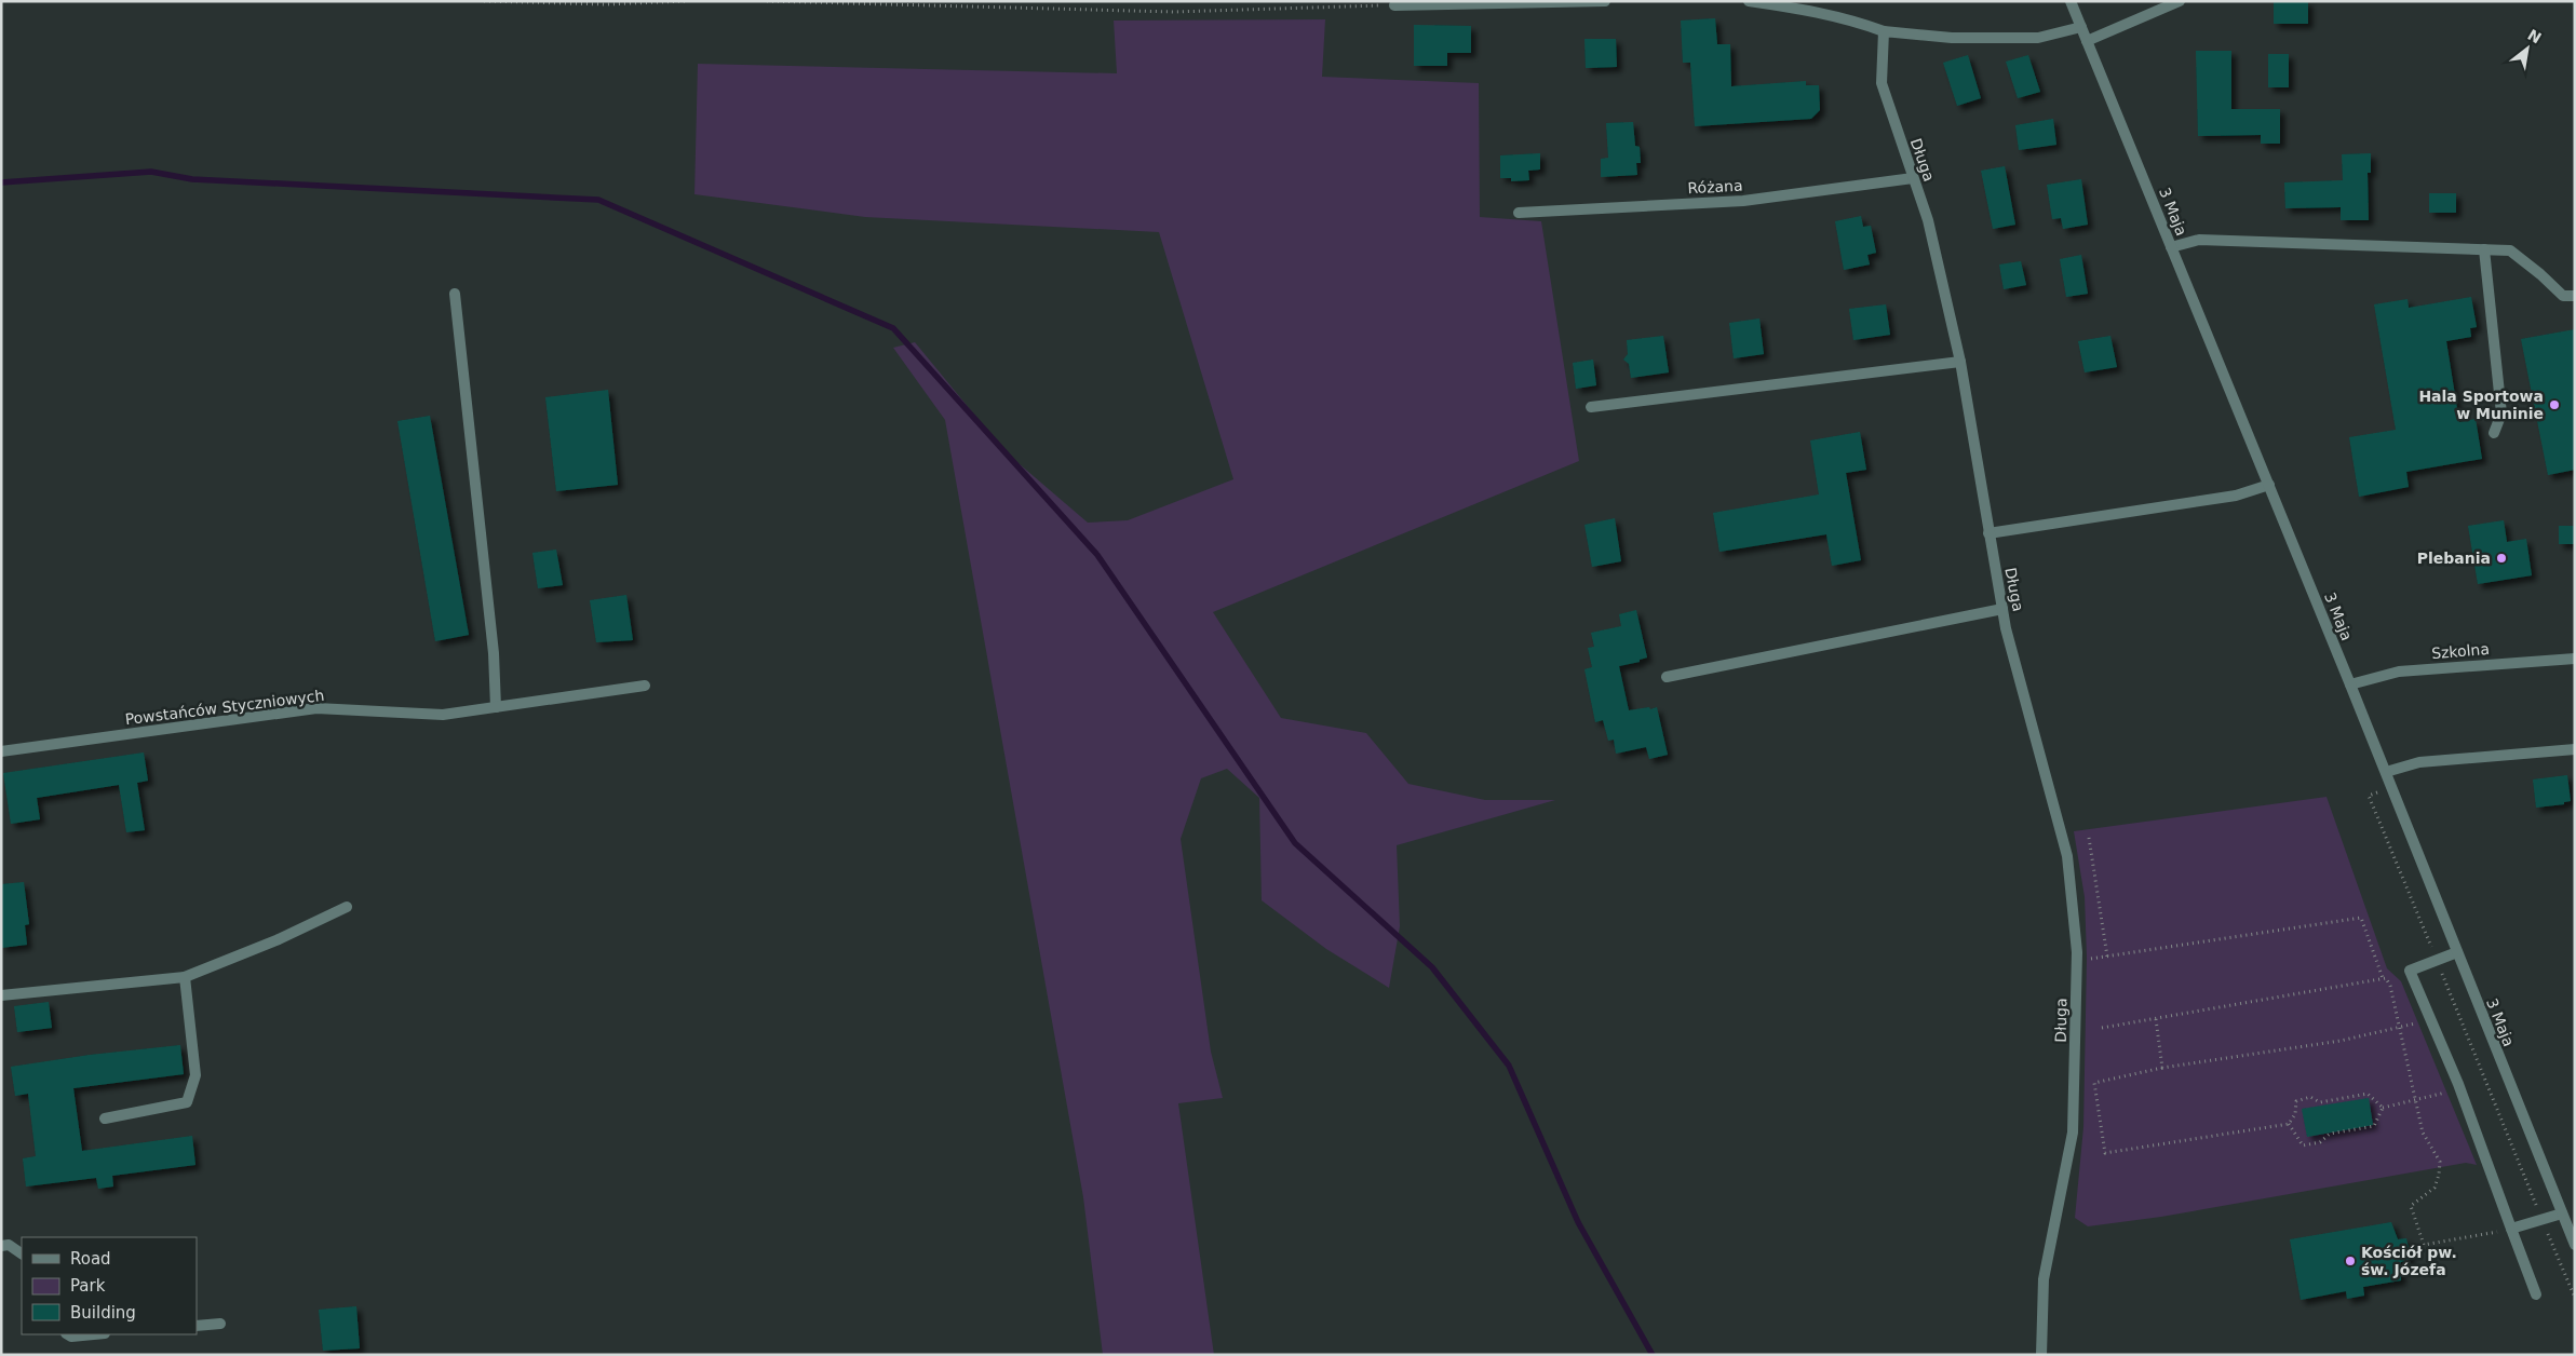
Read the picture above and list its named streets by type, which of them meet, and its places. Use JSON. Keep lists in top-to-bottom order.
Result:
{
  "streets": {
    "street": [
      "Długa",
      "Różana",
      "3 Maja",
      "Szkolna",
      "Powstańców Styczniowych"
    ]
  },
  "crossings": [
    ["Długa", "Różana"],
    ["3 Maja", "Szkolna"]
  ],
  "places": ["Hala Sportowa w Muninie", "Plebania", "Kościół pw. św. Józefa"],
  "legend": ["Road", "Park", "Building"],
  "north": "top right"
}
